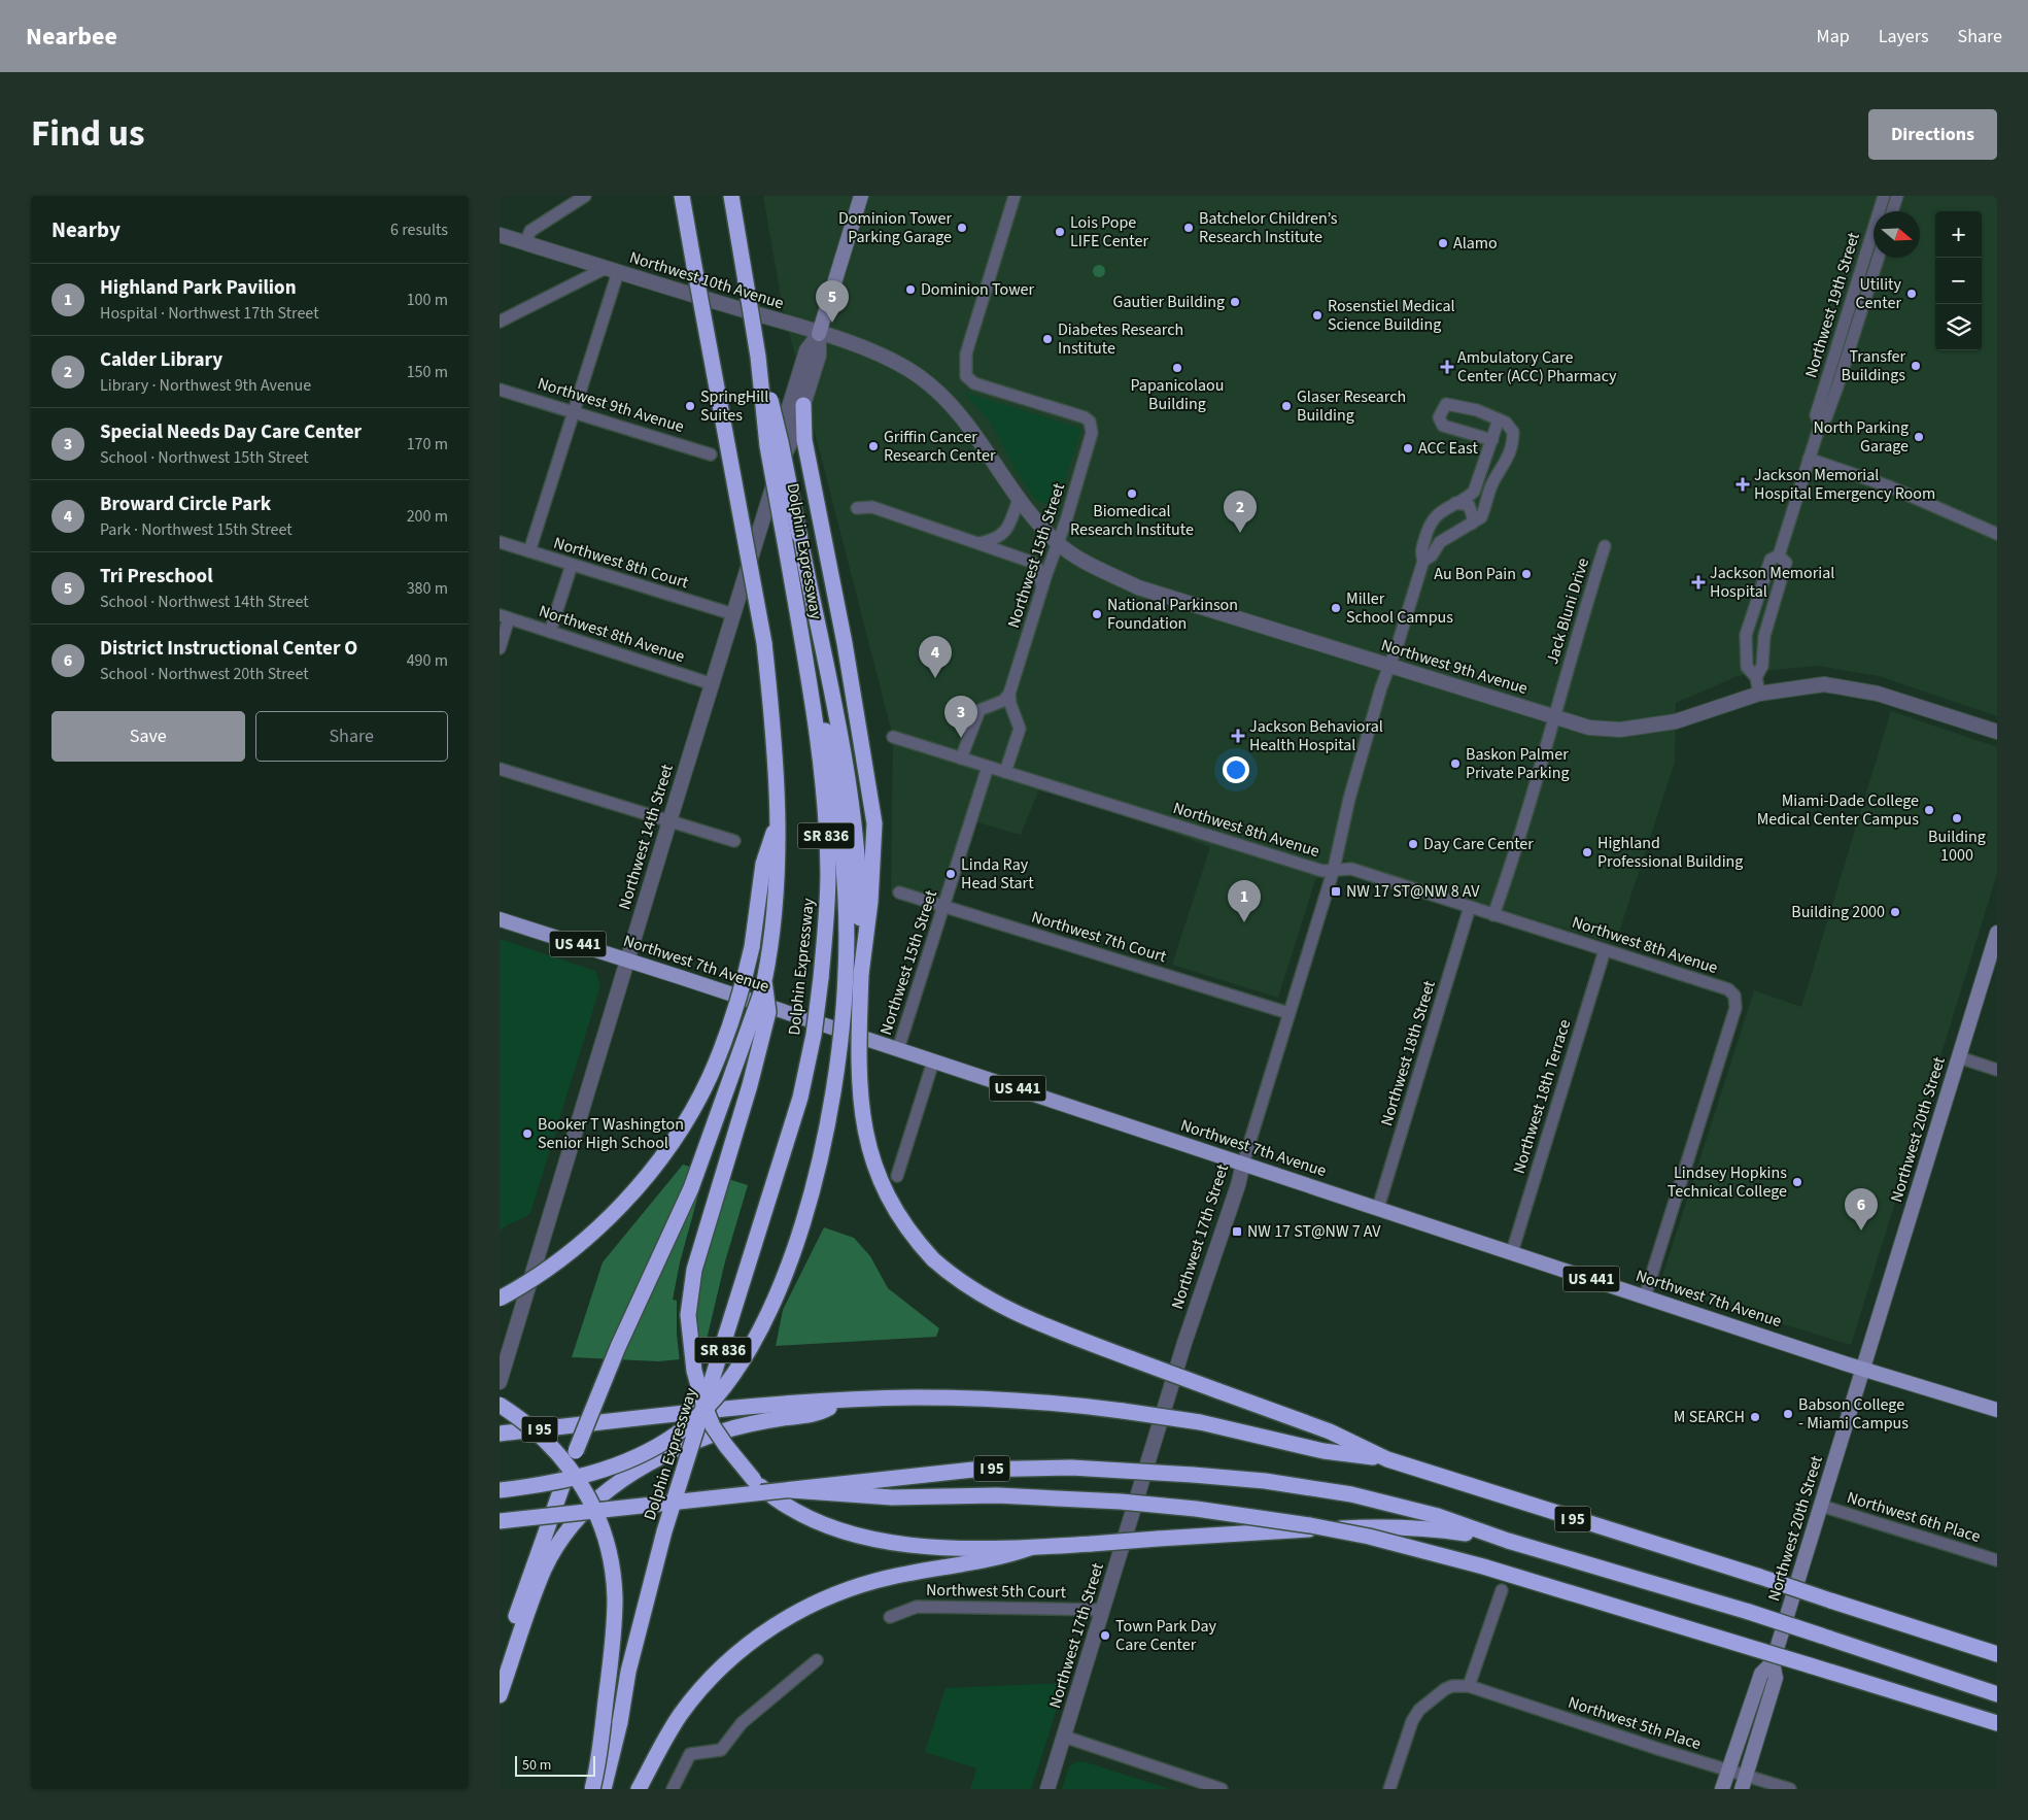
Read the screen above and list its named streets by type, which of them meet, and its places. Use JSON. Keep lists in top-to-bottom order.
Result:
{
  "streets": {
    "highway": ["Dolphin Expressway", "SR 836", "I 95"],
    "main road": [
      "Northwest 14th Street",
      "US 441",
      "Northwest 7th Avenue",
      "Northwest 20th Street"
    ],
    "street": [
      "Northwest 10th Avenue",
      "Northwest 19th Street",
      "Northwest 9th Avenue",
      "Northwest 15th Street",
      "Northwest 8th Court",
      "Jack Bluni Drive",
      "Northwest 8th Avenue",
      "Northwest 7th Court",
      "Northwest 18th Street",
      "Northwest 18th Terrace",
      "Northwest 17th Street",
      "Northwest 6th Place",
      "Northwest 5th Court",
      "Northwest 5th Place"
    ]
  },
  "crossings": [
    ["Northwest 10th Avenue", "Northwest 9th Avenue"],
    ["Northwest 10th Avenue", "Northwest 14th Street"],
    ["Northwest 19th Street", "Northwest 9th Avenue"],
    ["Northwest 9th Avenue", "Northwest 15th Street"],
    ["Northwest 9th Avenue", "Jack Bluni Drive"],
    ["Northwest 9th Avenue", "Northwest 17th Street"],
    ["Northwest 15th Street", "Northwest 8th Avenue"],
    ["Northwest 15th Street", "Northwest 7th Court"],
    ["Northwest 15th Street", "Northwest 7th Avenue"],
    ["Northwest 8th Court", "Northwest 14th Street"],
    ["Northwest 8th Avenue", "Northwest 14th Street"],
    ["Northwest 8th Avenue", "Northwest 7th Avenue"],
    ["Northwest 8th Avenue", "Northwest 18th Street"],
    ["Northwest 8th Avenue", "Northwest 18th Terrace"],
    ["Northwest 8th Avenue", "Northwest 17th Street"],
    ["Northwest 14th Street", "Northwest 7th Avenue"],
    ["Northwest 7th Court", "Northwest 17th Street"],
    ["Northwest 7th Avenue", "Northwest 18th Street"],
    ["Northwest 7th Avenue", "Northwest 18th Terrace"],
    ["Northwest 7th Avenue", "Northwest 20th Street"],
    ["Northwest 7th Avenue", "Northwest 17th Street"],
    ["Northwest 20th Street", "Northwest 6th Place"],
    ["Northwest 20th Street", "Northwest 5th Place"],
    ["Northwest 17th Street", "Northwest 5th Court"]
  ],
  "places": {
    "other": [
      "Dominion Tower Parking Garage",
      "Batchelor Children’s Research Institute",
      "Lois Pope LIFE Center",
      "Alamo",
      "Dominion Tower",
      "Utility Center",
      "Gautier Building",
      "Rosenstiel Medical Science Building",
      "Diabetes Research Institute",
      "Transfer Buildings",
      "Papanicolaou Building",
      "SpringHill Suites",
      "Glaser Research Building",
      "North Parking Garage",
      "Griffin Cancer Research Center",
      "ACC East",
      "Biomedical Research Institute",
      "Au Bon Pain",
      "Miller School Campus",
      "National Parkinson Foundation",
      "Baskon Palmer Private Parking",
      "Miami-Dade College Medical Center Campus",
      "Building 1000",
      "Day Care Center",
      "Highland Professional Building",
      "Linda Ray Head Start",
      "Building 2000",
      "Booker T Washington Senior High School",
      "Lindsey Hopkins Technical College",
      "Babson College - Miami Campus",
      "M SEARCH",
      "Town Park Day Care Center"
    ],
    "health": [
      "Ambulatory Care Center (ACC) Pharmacy",
      "Jackson Memorial Hospital Emergency Room",
      "Jackson Memorial Hospital",
      "Jackson Behavioral Health Hospital"
    ],
    "transit": ["NW 17 ST@NW 8 AV", "NW 17 ST@NW 7 AV"]
  },
  "scale_bar": "50 m",
  "north": "right",
  "page": {
    "header": "Nearbee",
    "nav": ["Map", "Layers", "Share"],
    "title": "Find us",
    "buttons": [
      "Directions",
      ["Save", "Share"]
    ],
    "heading": ["Nearby", "6 results"],
    "map_buttons": ["+", "−"],
    "list": [
      {
        "mark": "1",
        "name": "Highland Park Pavilion",
        "note": "Hospital · Northwest 17th Street",
        "value": "100 m"
      },
      {
        "mark": "2",
        "name": "Calder Library",
        "note": "Library · Northwest 9th Avenue",
        "value": "150 m"
      },
      {
        "mark": "3",
        "name": "Special Needs Day Care Center",
        "note": "School · Northwest 15th Street",
        "value": "170 m"
      },
      {
        "mark": "4",
        "name": "Broward Circle Park",
        "note": "Park · Northwest 15th Street",
        "value": "200 m"
      },
      {
        "mark": "5",
        "name": "Tri Preschool",
        "note": "School · Northwest 14th Street",
        "value": "380 m"
      },
      {
        "mark": "6",
        "name": "District Instructional Center O",
        "note": "School · Northwest 20th Street",
        "value": "490 m"
      }
    ],
    "pins": [
      "5",
      "2",
      "4",
      "3",
      "1",
      "6"
    ],
    "scale": "50 m"
  }
}
